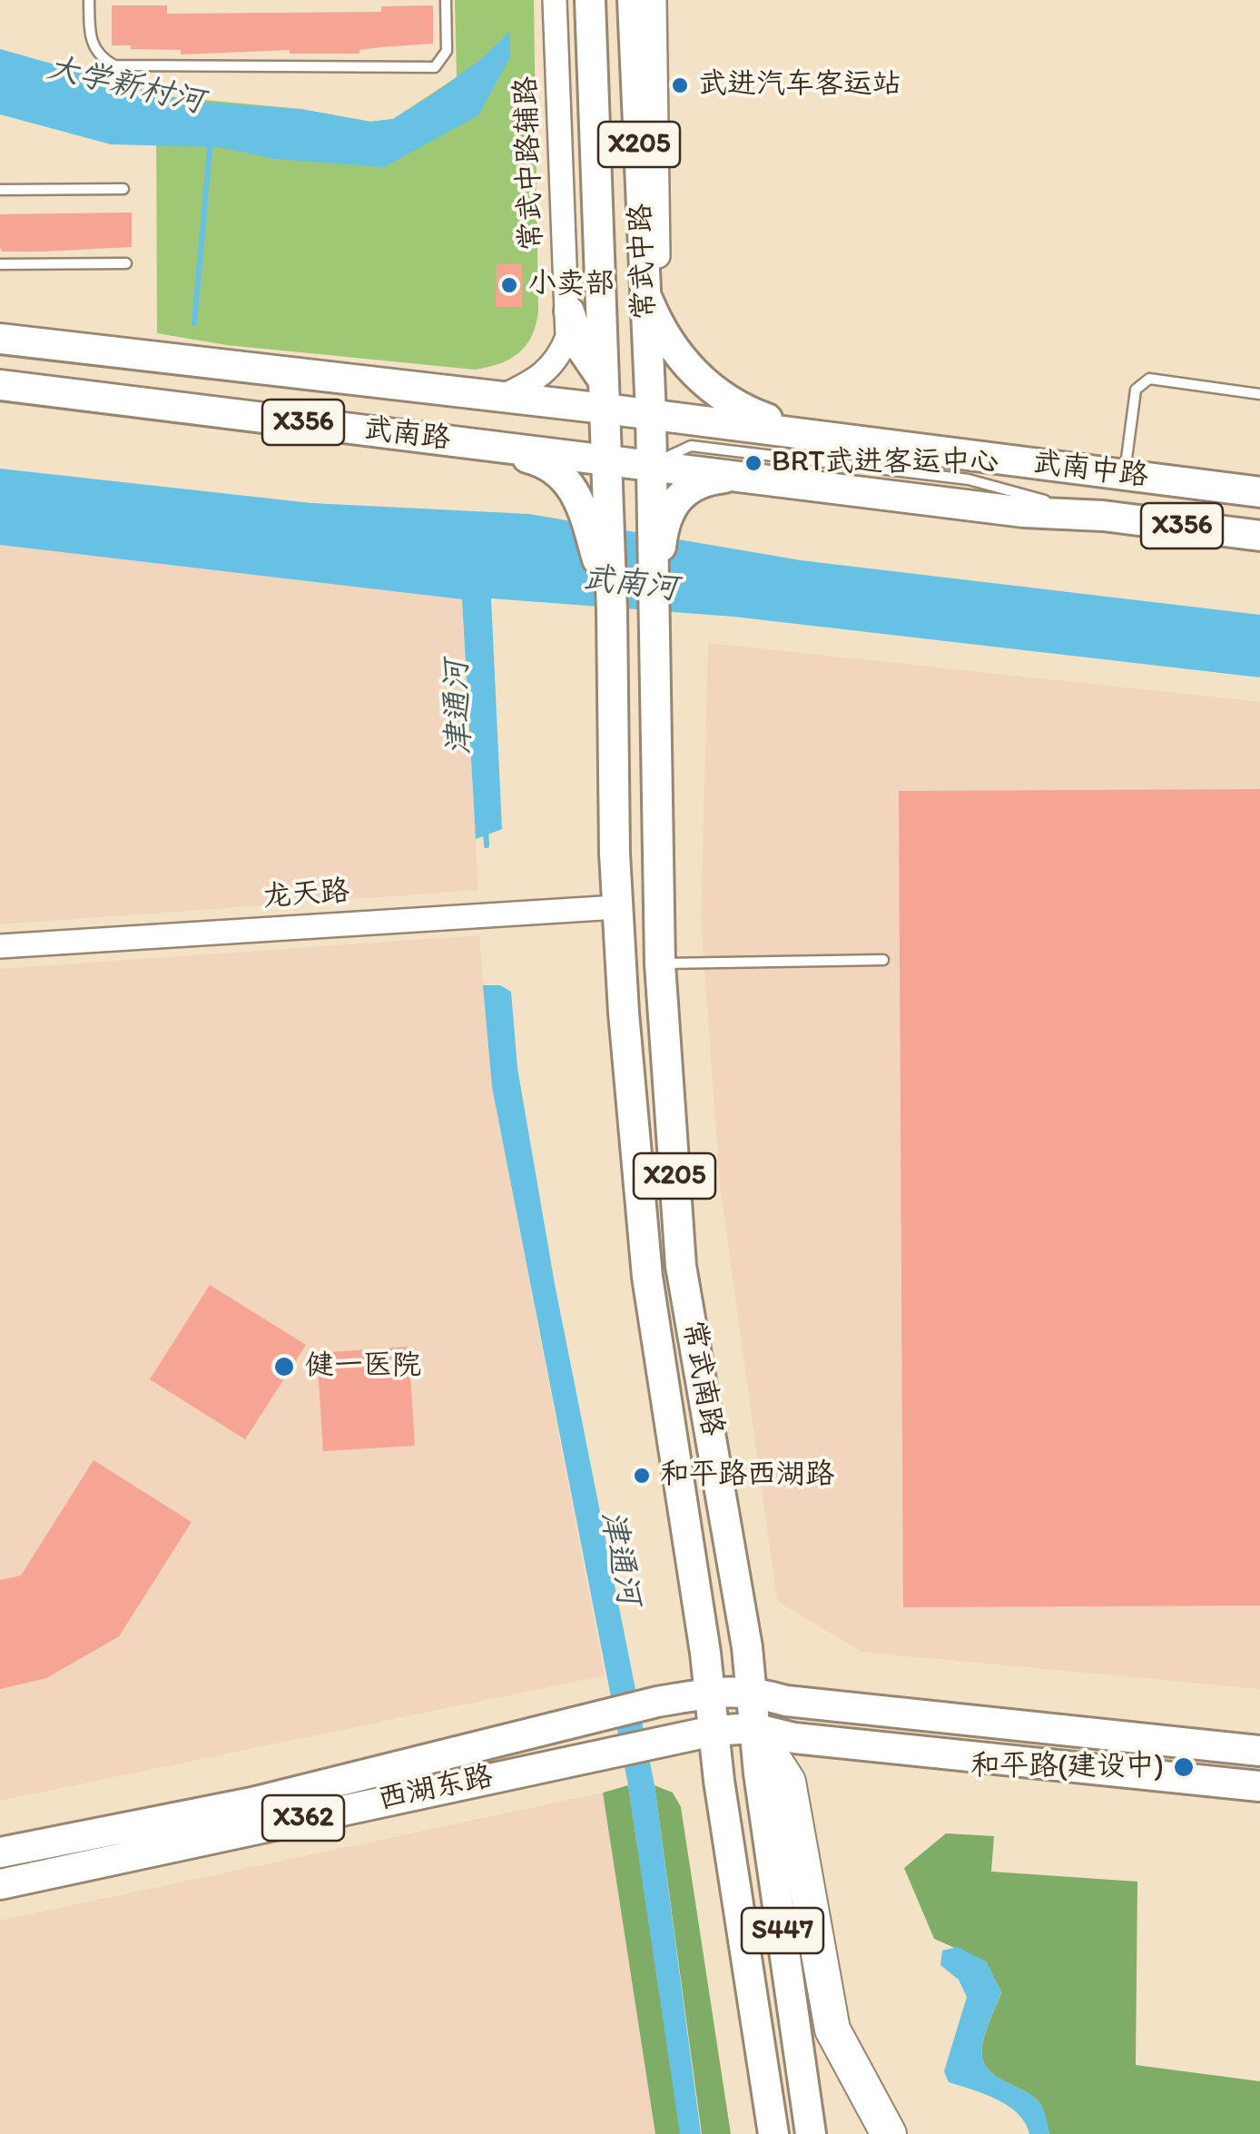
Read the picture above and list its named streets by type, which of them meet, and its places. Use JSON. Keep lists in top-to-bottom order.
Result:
{
  "streets": {
    "main road": [
      "X205",
      "常武中路",
      "X356",
      "武南路",
      "武南中路",
      "常武南路",
      "西湖东路",
      "X362",
      "S447"
    ],
    "street": ["常武中路辅路", "龙天路"]
  },
  "crossings": [
    ["X205", "常武中路"],
    ["X205", "武南路"],
    ["X205", "武南中路"],
    ["X205", "常武南路"],
    ["X205", "西湖东路"],
    ["X205", "X362"],
    ["X205", "S447"],
    ["常武中路辅路", "武南路"],
    ["常武中路", "武南路"],
    ["常武中路", "武南中路"],
    ["武南路", "武南中路"],
    ["龙天路", "常武南路"],
    ["常武南路", "西湖东路"],
    ["常武南路", "X362"],
    ["西湖东路", "X362"],
    ["西湖东路", "S447"],
    ["X362", "S447"]
  ],
  "water": ["大学新村河", "武南河", "津通河"],
  "places": [
    "武进汽车客运站",
    "小卖部",
    "BRT武进客运中心",
    "健一医院",
    "和平路西湖路",
    "和平路(建设中)"
  ]
}
